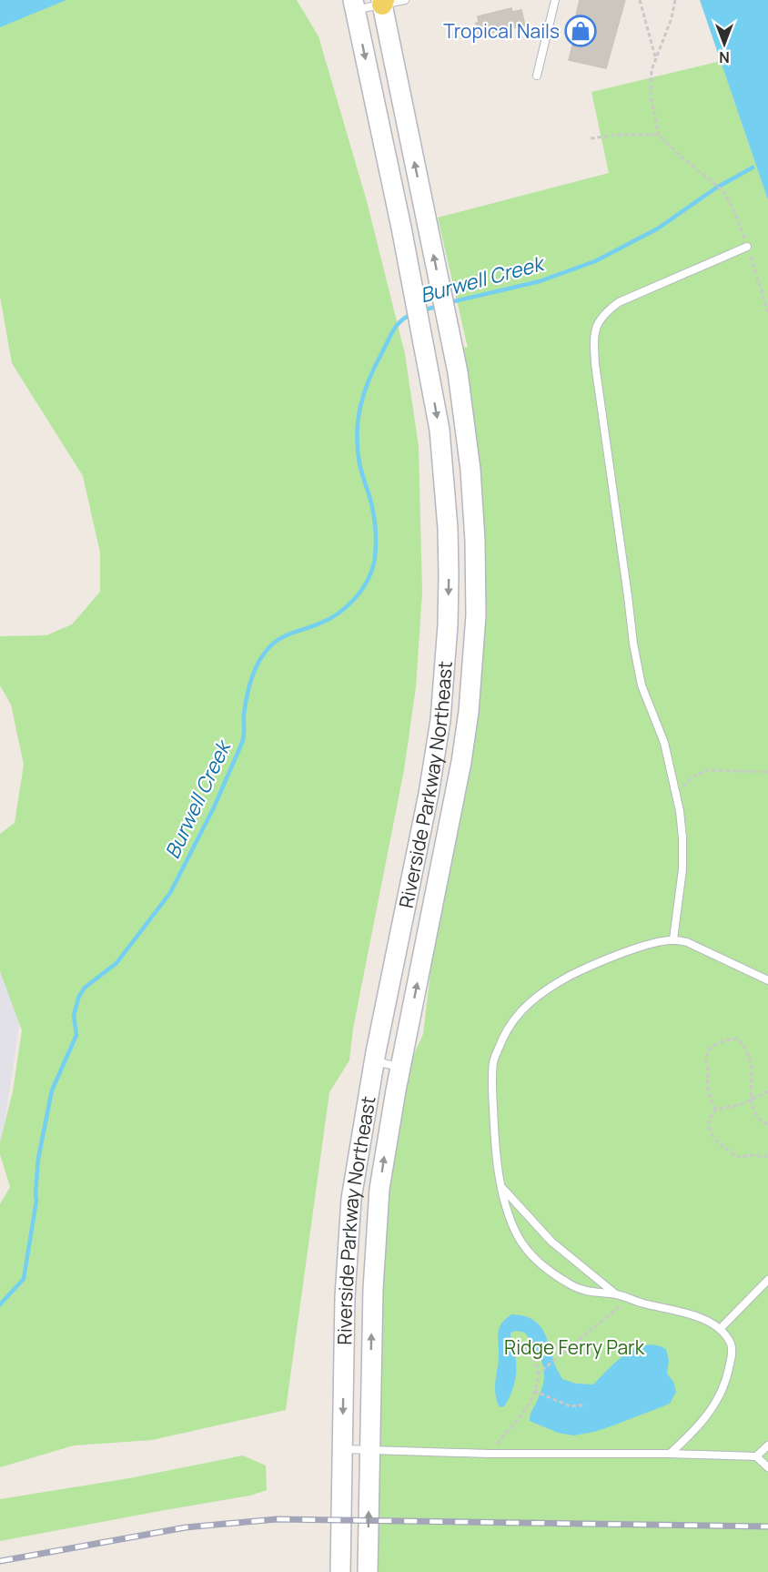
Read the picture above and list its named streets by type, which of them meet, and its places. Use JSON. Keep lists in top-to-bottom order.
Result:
{
  "streets": {
    "main road": ["Riverside Parkway Northeast"]
  },
  "water": ["Burwell Creek"],
  "parks": ["Ridge Ferry Park"],
  "places": {
    "shop": ["Tropical Nails"]
  },
  "north": "bottom"
}
